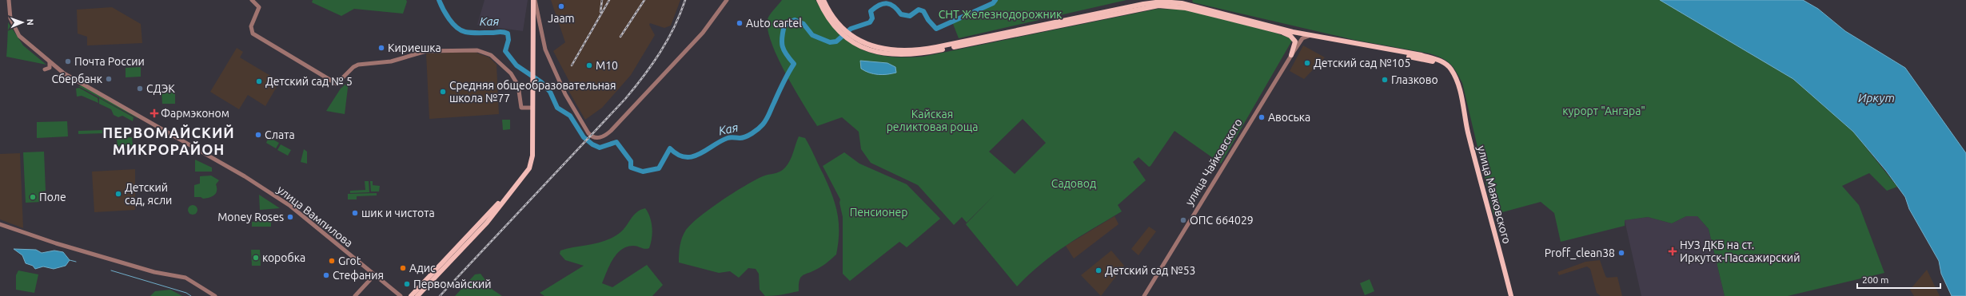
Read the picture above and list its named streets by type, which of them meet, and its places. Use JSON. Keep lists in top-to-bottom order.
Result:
{
  "streets": {
    "main road": ["улица Маяковского"],
    "street": ["улица Чайковского", "улица Вампилова"]
  },
  "crossings": [
    ["улица Чайковского", "улица Маяковского"]
  ],
  "districts": ["ПЕРВОМАЙСКИЙ МИКРОРАЙОН"],
  "water": ["Кая", "Иркут"],
  "parks": [
    "СНТ Железнодорожник",
    "курорт \"Ангара\"",
    "Кайская реликтовая роща",
    "Садовод",
    "Пенсионер"
  ],
  "places": {
    "other": [
      "Jaam",
      "Auto cartel",
      "Кириешка",
      "Почта России",
      "Детский сад №105",
      "M10",
      "Сбербанк",
      "Глазково",
      "Детский сад № 5",
      "СДЭК",
      "Средняя общеобразовательная школа №77",
      "Авоська",
      "Слата",
      "Детский сад, ясли",
      "Поле",
      "шик и чистота",
      "Money Roses",
      "ОПС 664029",
      "Proff_clean38",
      "коробка",
      "Grot",
      "Адис",
      "Детский сад №53",
      "Стефания",
      "Первомайский"
    ],
    "health": ["Фармэконом", "НУЗ ДКБ на ст. Иркутск-Пассажирский"]
  },
  "scale_bar": "200 m",
  "north": "right"
}
